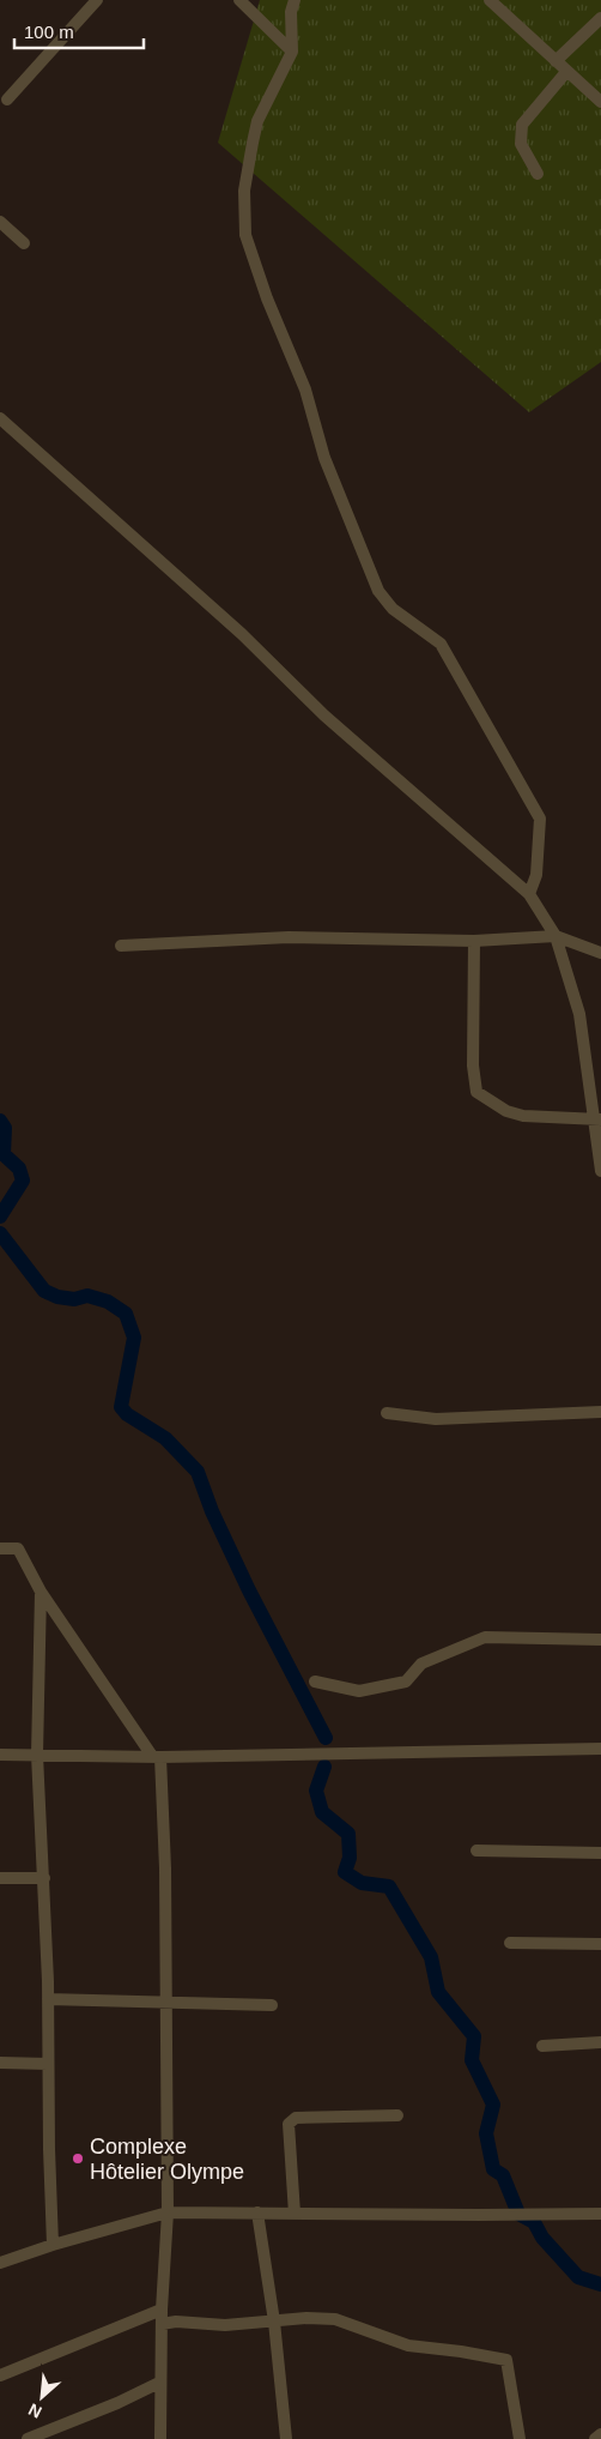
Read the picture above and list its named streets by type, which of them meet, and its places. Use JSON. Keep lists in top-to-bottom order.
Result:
{
  "places": ["Complexe Hôtelier Olympe"],
  "scale_bar": "100 m",
  "north": "bottom left"
}
